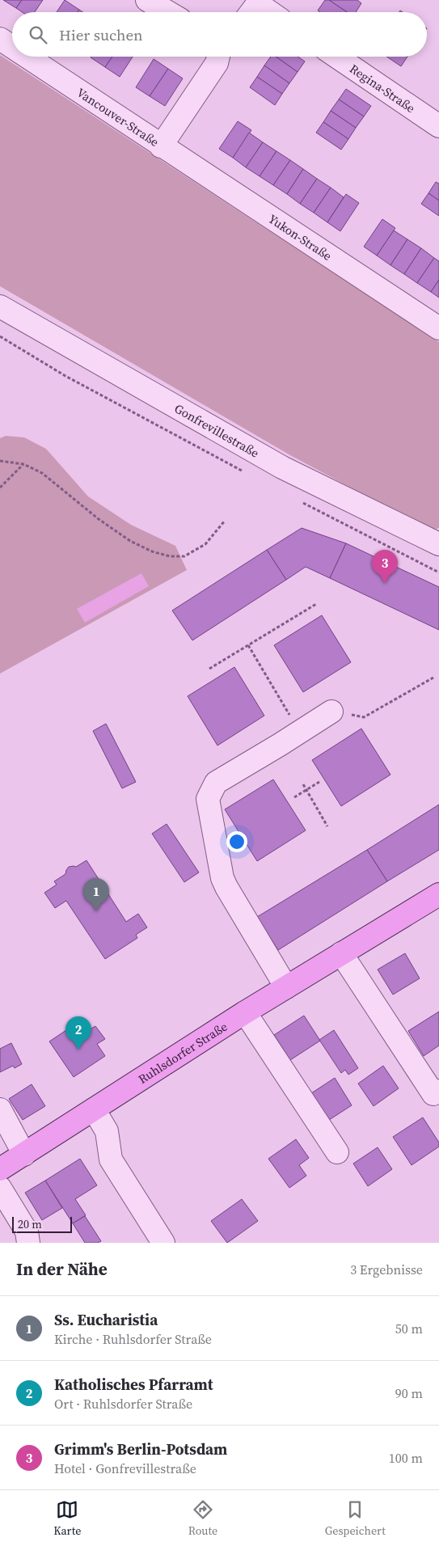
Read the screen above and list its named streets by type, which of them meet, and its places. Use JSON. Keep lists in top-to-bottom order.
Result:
{
  "streets": {
    "main road": ["Ruhlsdorfer Straße"],
    "street": [
      "Regina-Straße",
      "Vancouver-Straße",
      "Yukon-Straße",
      "Gonfrevillestraße"
    ]
  },
  "crossings": [
    ["Vancouver-Straße", "Yukon-Straße"]
  ],
  "scale_bar": "20 m",
  "page": {
    "search": "Hier suchen",
    "pins": ["3", "1", "2"],
    "scale": "20 m",
    "heading": ["In der Nähe", "3 Ergebnisse"],
    "list": [
      {
        "mark": "1",
        "name": "Ss. Eucharistia",
        "note": "Kirche · Ruhlsdorfer Straße",
        "value": "50 m"
      },
      {
        "mark": "2",
        "name": "Katholisches Pfarramt",
        "note": "Ort · Ruhlsdorfer Straße",
        "value": "90 m"
      },
      {
        "mark": "3",
        "name": "Grimm's Berlin-Potsdam",
        "note": "Hotel · Gonfrevillestraße",
        "value": "100 m"
      }
    ],
    "nav": ["Karte", "Route", "Gespeichert"]
  }
}
